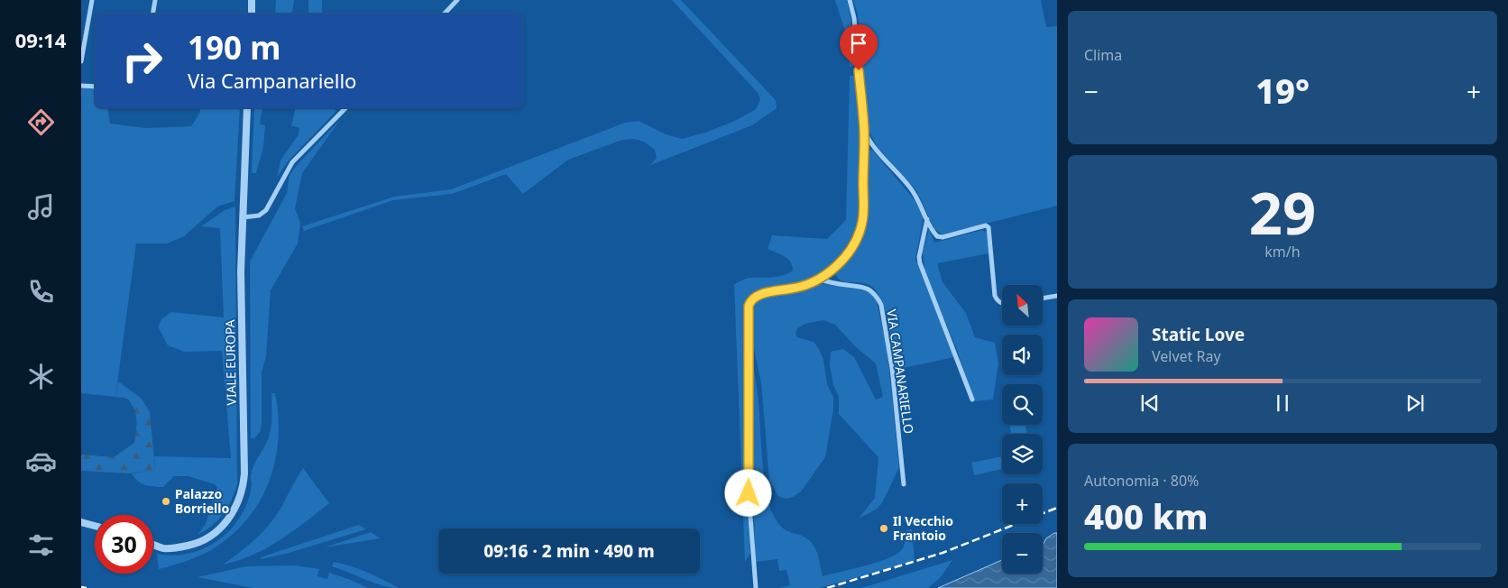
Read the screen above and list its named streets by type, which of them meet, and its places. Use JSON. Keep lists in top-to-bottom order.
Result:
{
  "streets": {
    "street": ["VIALE EUROPA", "VIA CAMPANARIELLO"]
  },
  "places": ["Palazzo Borriello", "Il Vecchio Frantoio"],
  "north": "top left",
  "page": {
    "tabs": "09:14",
    "tile": [
      "Clima",
      ["29", "km/h"],
      ["Autonomia · 80%", "400 km"]
    ],
    "turn": ["190 m", "Via Campanariello"],
    "heat": ["−", "19°", "+"],
    "map_buttons": ["+", "−"],
    "song": ["Static Love", "Velvet Ray"],
    "limit": "30",
    "trip": "09:16 · 2 min · 490 m"
  }
}
